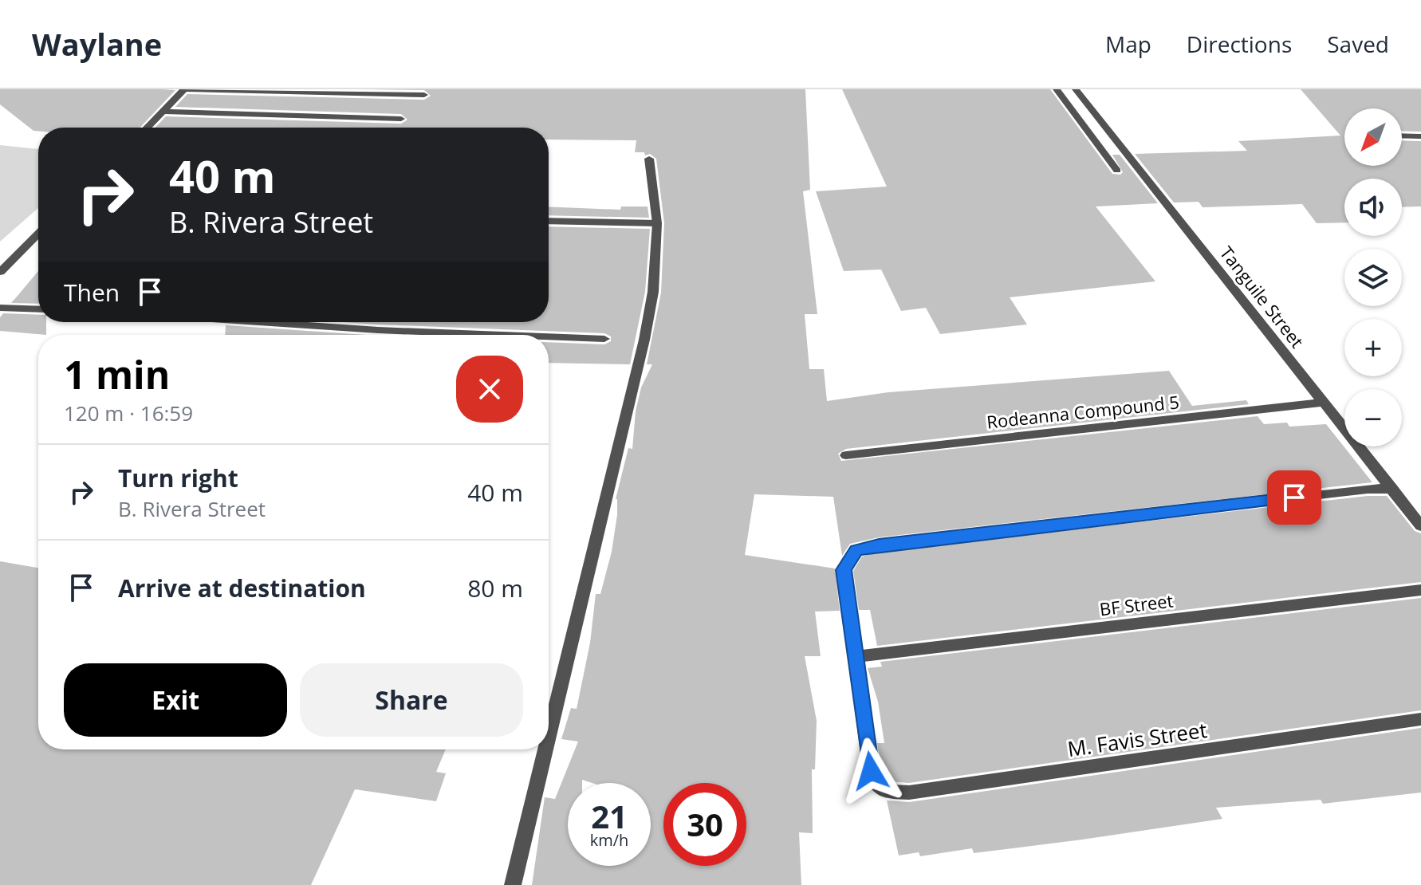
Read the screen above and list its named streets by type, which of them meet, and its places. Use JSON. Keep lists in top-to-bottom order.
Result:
{
  "streets": {
    "street": [
      "Tanguile Street",
      "Rodeanna Compound 5",
      "BF Street",
      "M. Favis Street"
    ]
  },
  "crossings": [
    ["Tanguile Street", "Rodeanna Compound 5"],
    ["BF Street", "M. Favis Street"]
  ],
  "north": "bottom left",
  "page": {
    "header": "Waylane",
    "nav": ["Map", "Directions", "Saved"],
    "map_buttons": ["+", "−"],
    "turn": ["40 m", "B. Rivera Street"],
    "then": "Then",
    "heading": ["1 min", "120 m · 16:59"],
    "list": [
      {
        "name": "Turn right",
        "note": "B. Rivera Street",
        "value": "40 m"
      },
      {
        "name": "Arrive at destination",
        "value": "80 m"
      }
    ],
    "buttons": ["Exit", "Share"],
    "speed": "21 km/h",
    "limit": "30"
  }
}
